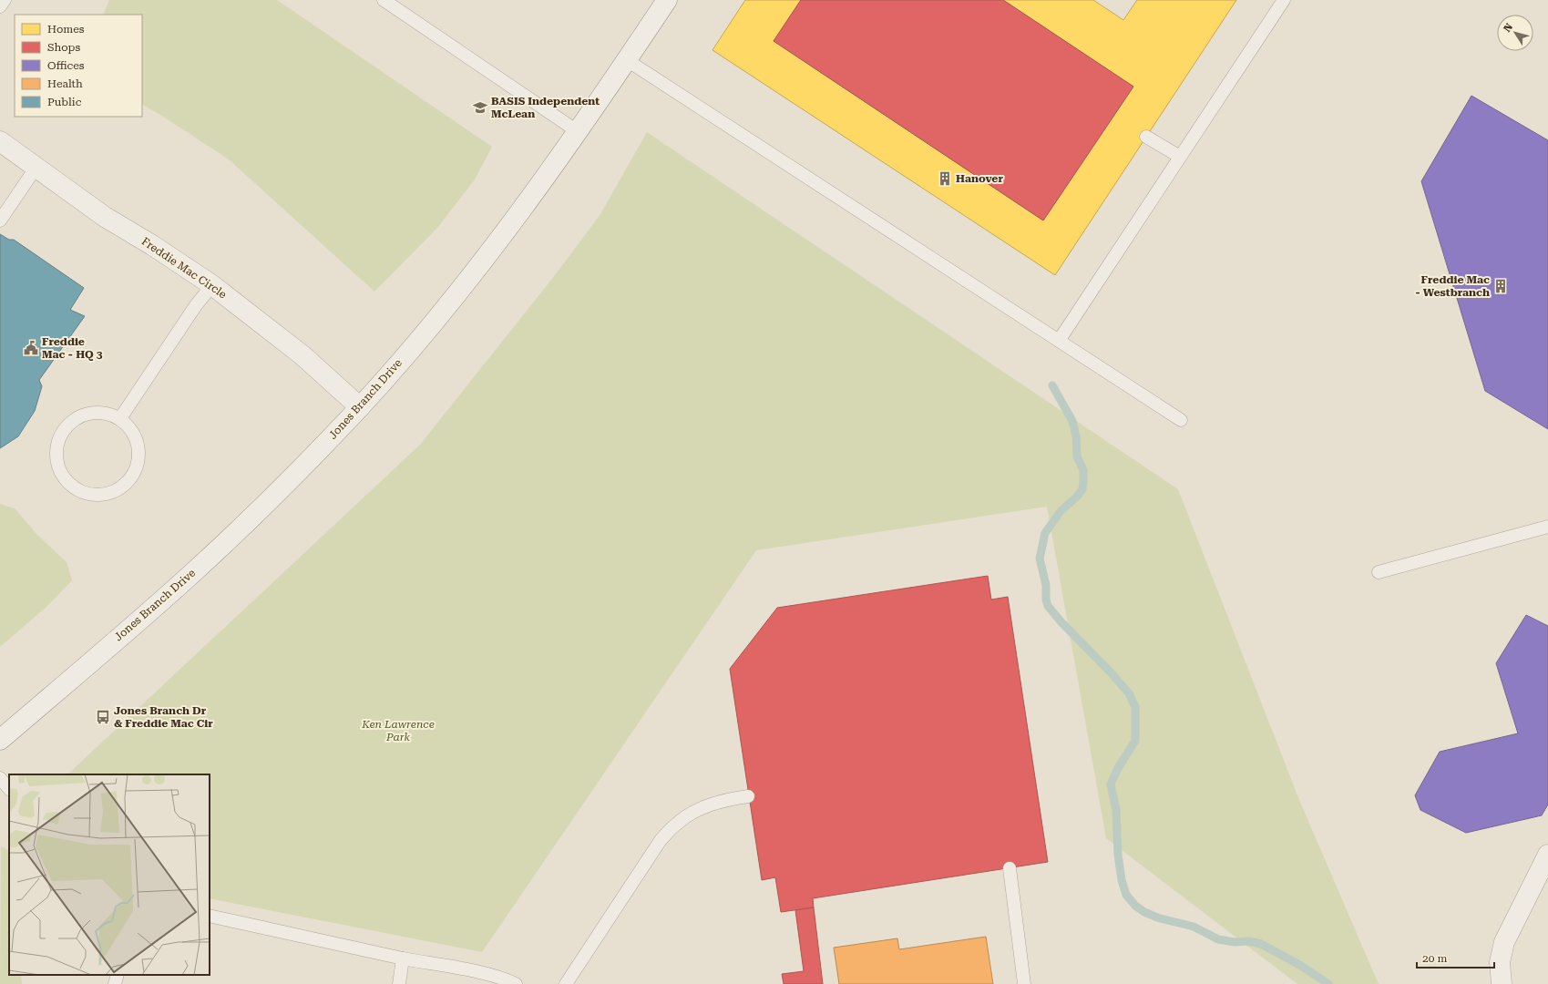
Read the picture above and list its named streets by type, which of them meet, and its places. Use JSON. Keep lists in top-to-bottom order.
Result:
{
  "streets": {
    "main road": ["Freddie Mac Circle", "Jones Branch Drive"]
  },
  "crossings": [
    ["Freddie Mac Circle", "Jones Branch Drive"]
  ],
  "parks": ["Ken Lawrence Park"],
  "places": {
    "school or university": ["BASIS Independent McLean"],
    "building": ["Hanover", "Freddie Mac - Westbranch"],
    "public building": ["Freddie Mac - HQ 3"],
    "bus stop": ["Jones Branch Dr & Freddie Mac Cir"]
  },
  "legend": [
    "Homes",
    "Shops",
    "Offices",
    "Health",
    "Public"
  ],
  "scale_bar": "20 m",
  "north": "top left"
}
